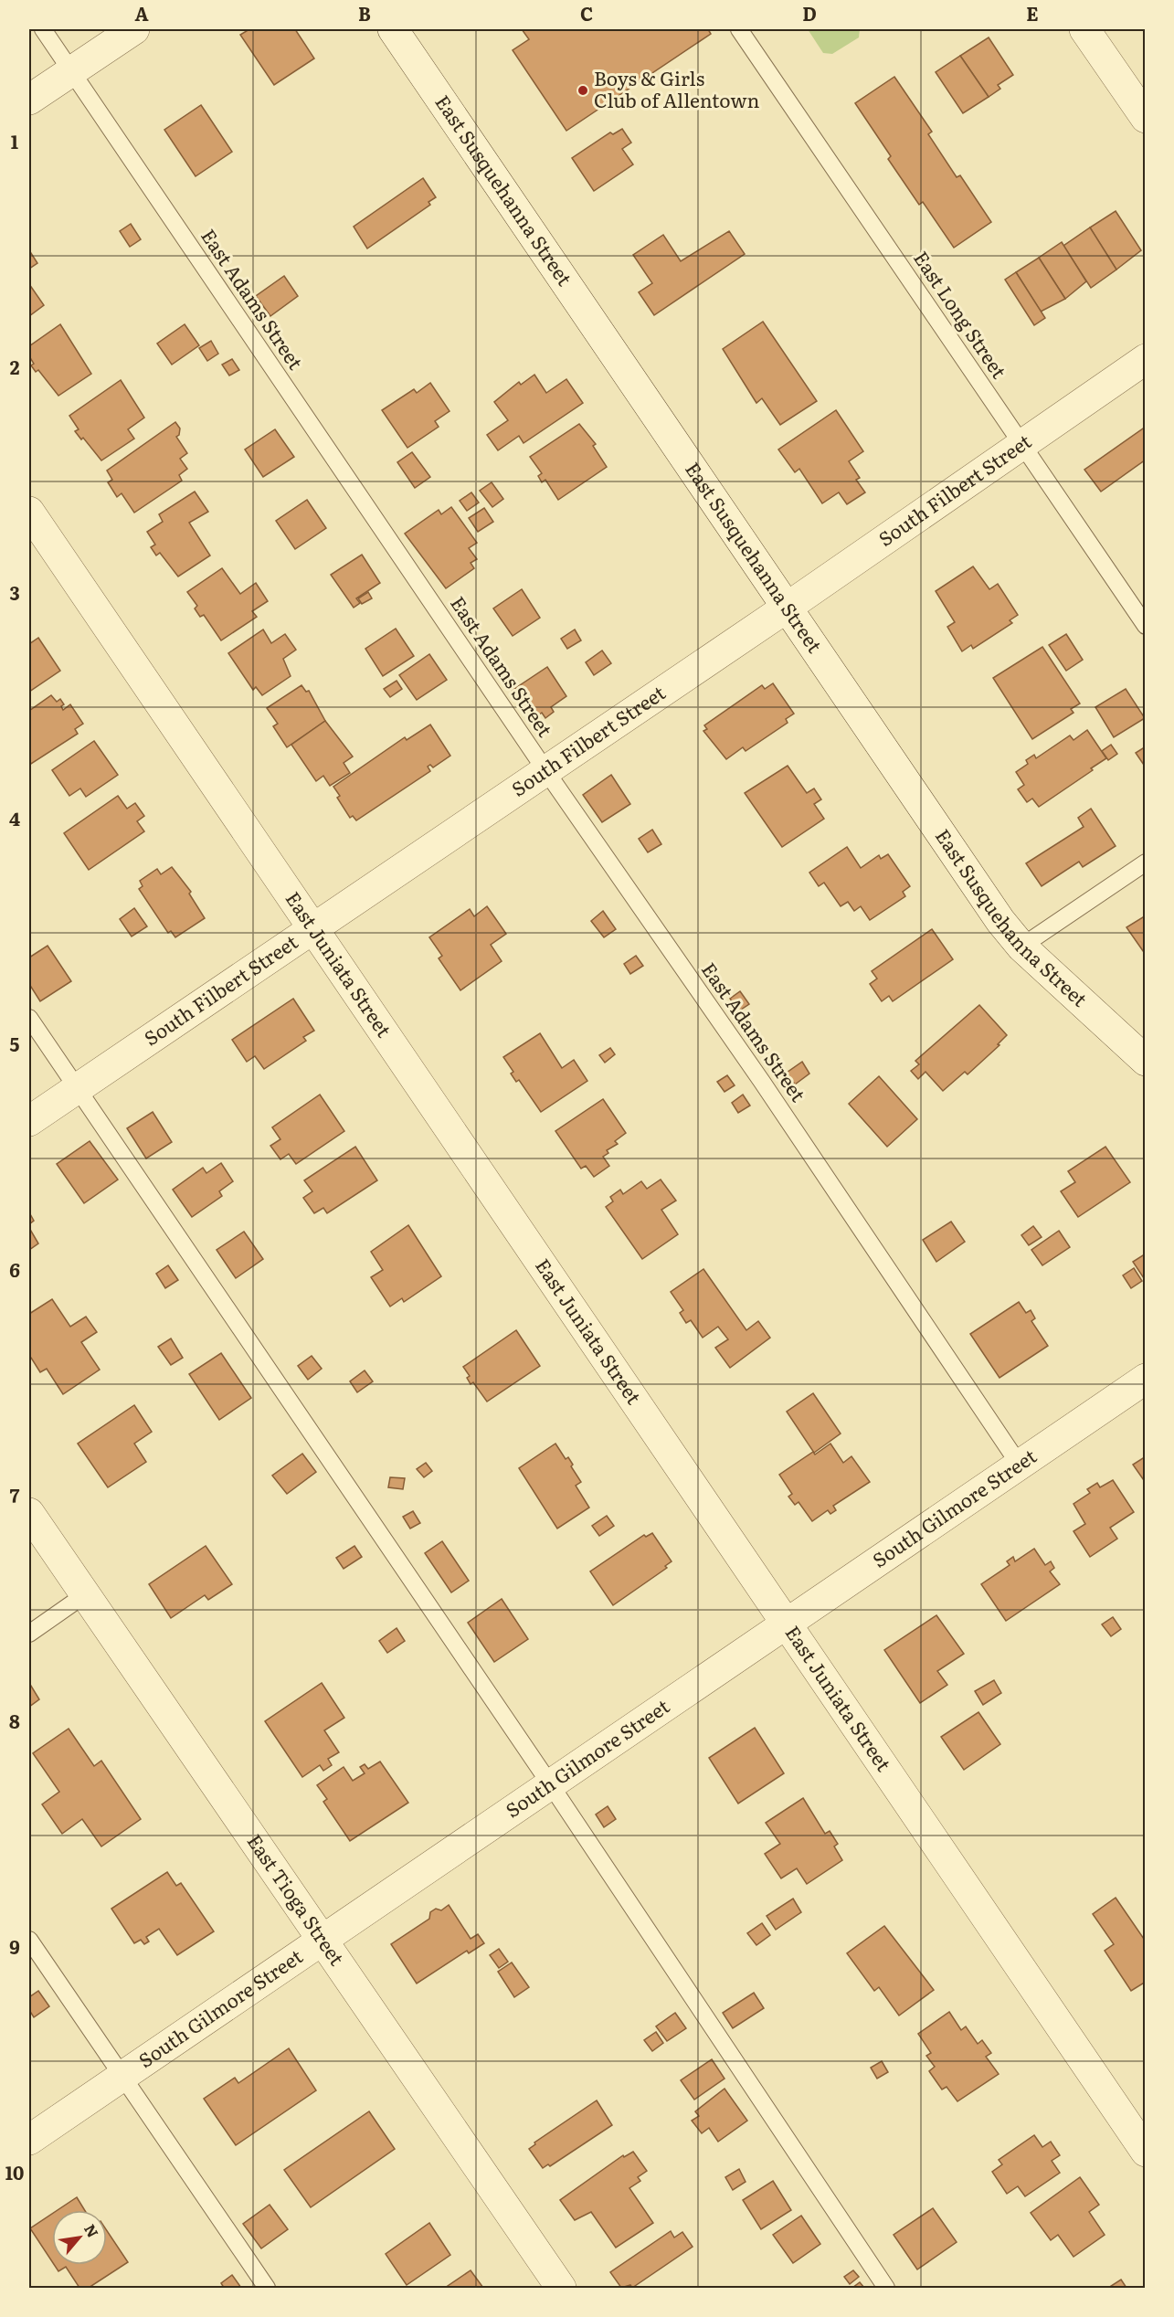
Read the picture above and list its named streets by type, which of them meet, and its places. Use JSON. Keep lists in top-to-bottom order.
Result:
{
  "streets": {
    "street": [
      "East Susquehanna Street",
      "South Filbert Street",
      "East Juniata Street",
      "South Gilmore Street",
      "East Tioga Street"
    ],
    "lane": ["East Adams Street", "East Long Street"]
  },
  "crossings": [
    ["East Susquehanna Street", "South Filbert Street"],
    ["East Adams Street", "South Filbert Street"],
    ["East Adams Street", "South Gilmore Street"],
    ["East Long Street", "South Filbert Street"],
    ["South Filbert Street", "East Juniata Street"],
    ["East Juniata Street", "South Gilmore Street"],
    ["South Gilmore Street", "East Tioga Street"]
  ],
  "places": ["Boys & Girls Club of Allentown"],
  "north": "top right",
  "grid": {
    "columns": [
      "A",
      "B",
      "C",
      "D",
      "E"
    ],
    "rows": [
      "1",
      "2",
      "3",
      "4",
      "5",
      "6",
      "7",
      "8",
      "9",
      "10"
    ]
  }
}
